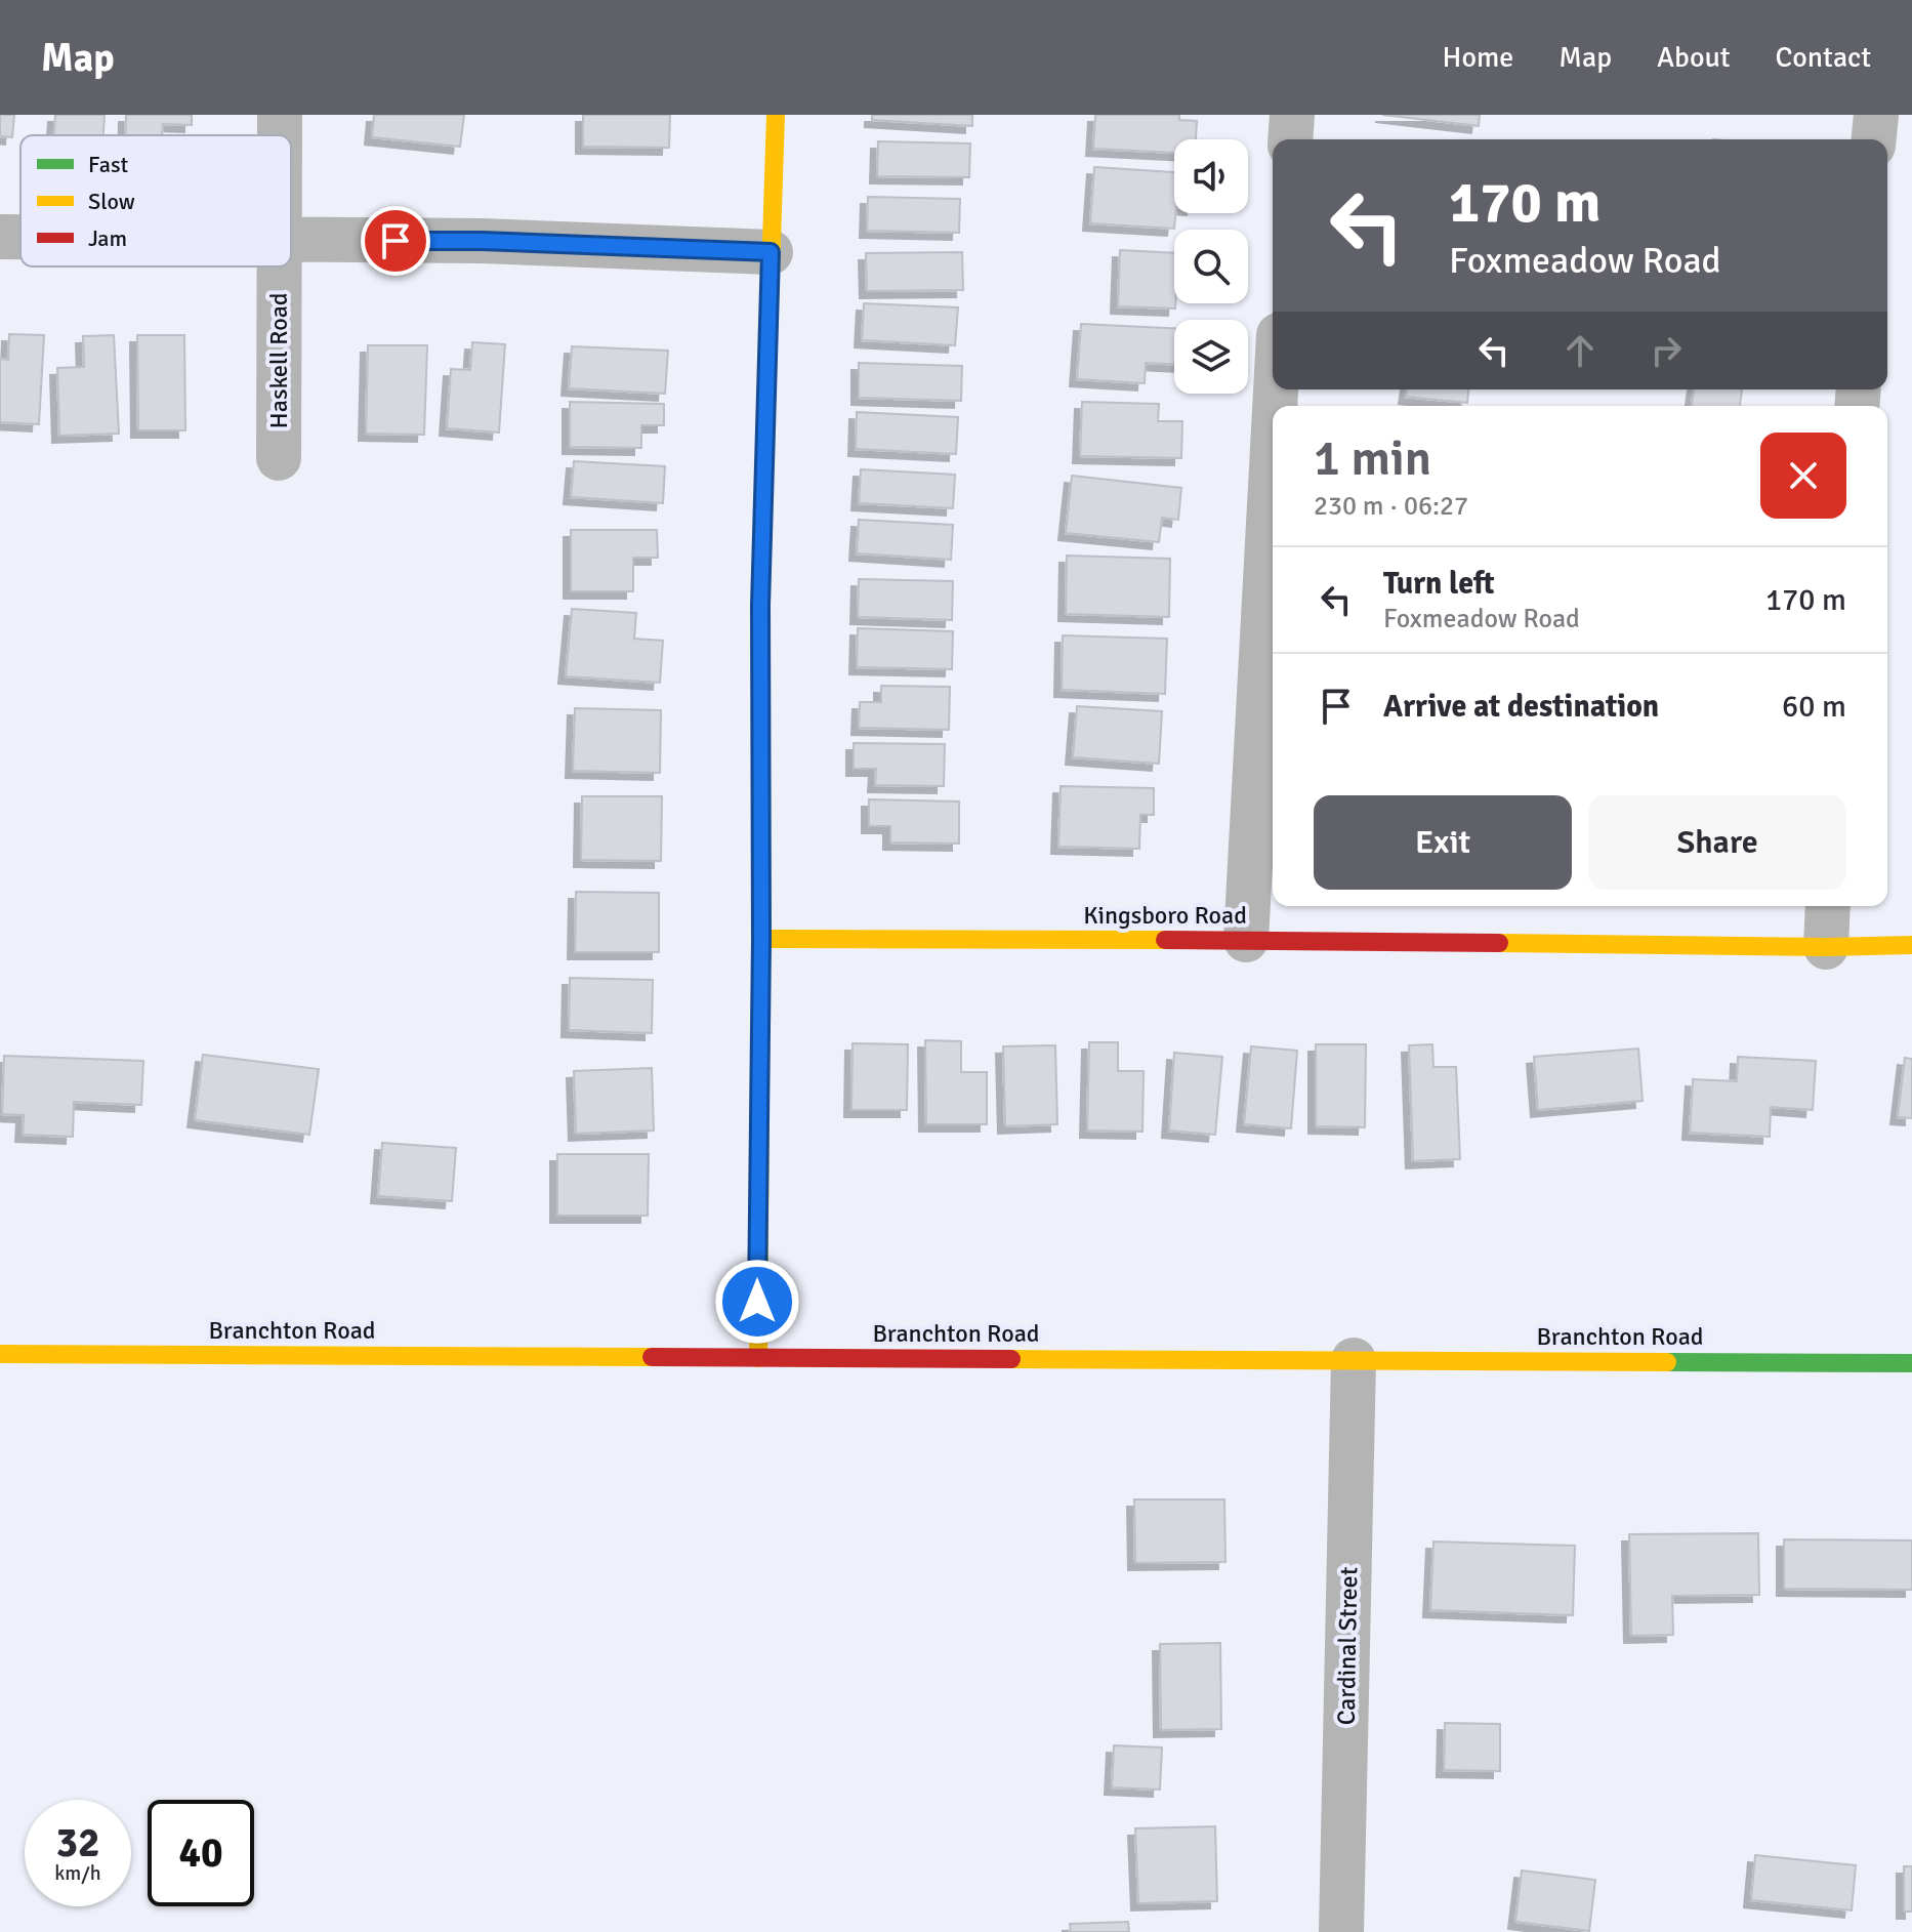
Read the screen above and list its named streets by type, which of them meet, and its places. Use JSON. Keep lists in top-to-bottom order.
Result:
{
  "streets": {
    "street": [
      "Haskell Road",
      "Kingsboro Road",
      "Branchton Road",
      "Cardinal Street"
    ]
  },
  "crossings": [
    ["Branchton Road", "Cardinal Street"]
  ],
  "legend": ["Fast", "Slow", "Jam"],
  "page": {
    "header": "Map",
    "nav": [
      "Home",
      "Map",
      "About",
      "Contact"
    ],
    "turn": ["170 m", "Foxmeadow Road"],
    "heading": ["1 min", "230 m · 06:27"],
    "list": [
      {
        "name": "Turn left",
        "note": "Foxmeadow Road",
        "value": "170 m"
      },
      {
        "name": "Arrive at destination",
        "value": "60 m"
      }
    ],
    "buttons": ["Exit", "Share"],
    "speed": "32 km/h",
    "limit": "40"
  }
}
